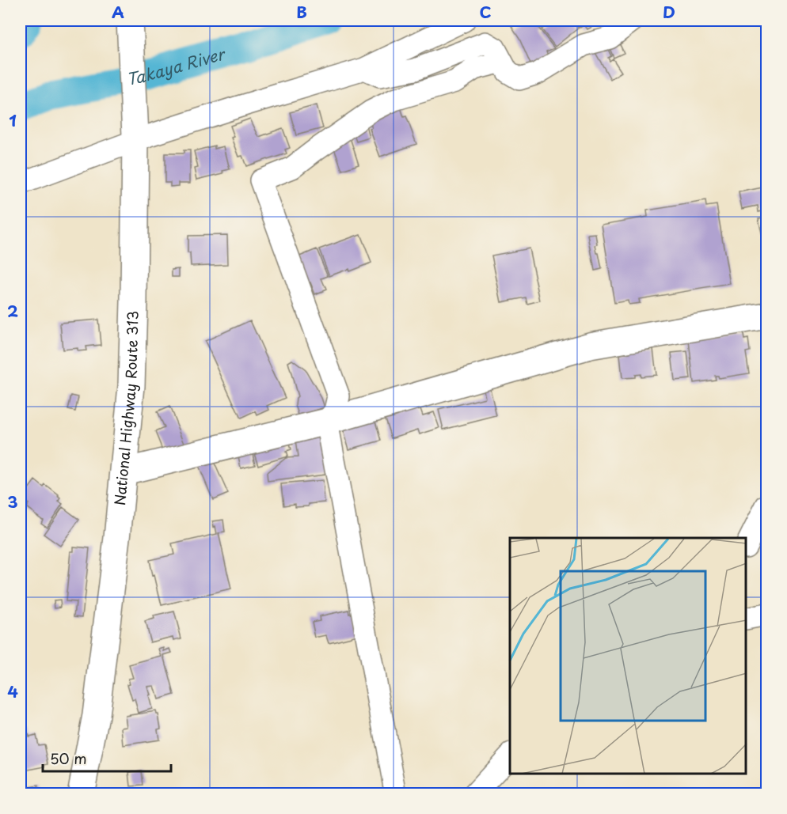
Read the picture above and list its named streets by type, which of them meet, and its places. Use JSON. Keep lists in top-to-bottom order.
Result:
{
  "streets": {
    "main road": ["National Highway Route 313"]
  },
  "water": ["Takaya River"],
  "scale_bar": "50 m",
  "grid": {
    "columns": [
      "A",
      "B",
      "C",
      "D"
    ],
    "rows": [
      "1",
      "2",
      "3",
      "4"
    ]
  }
}
